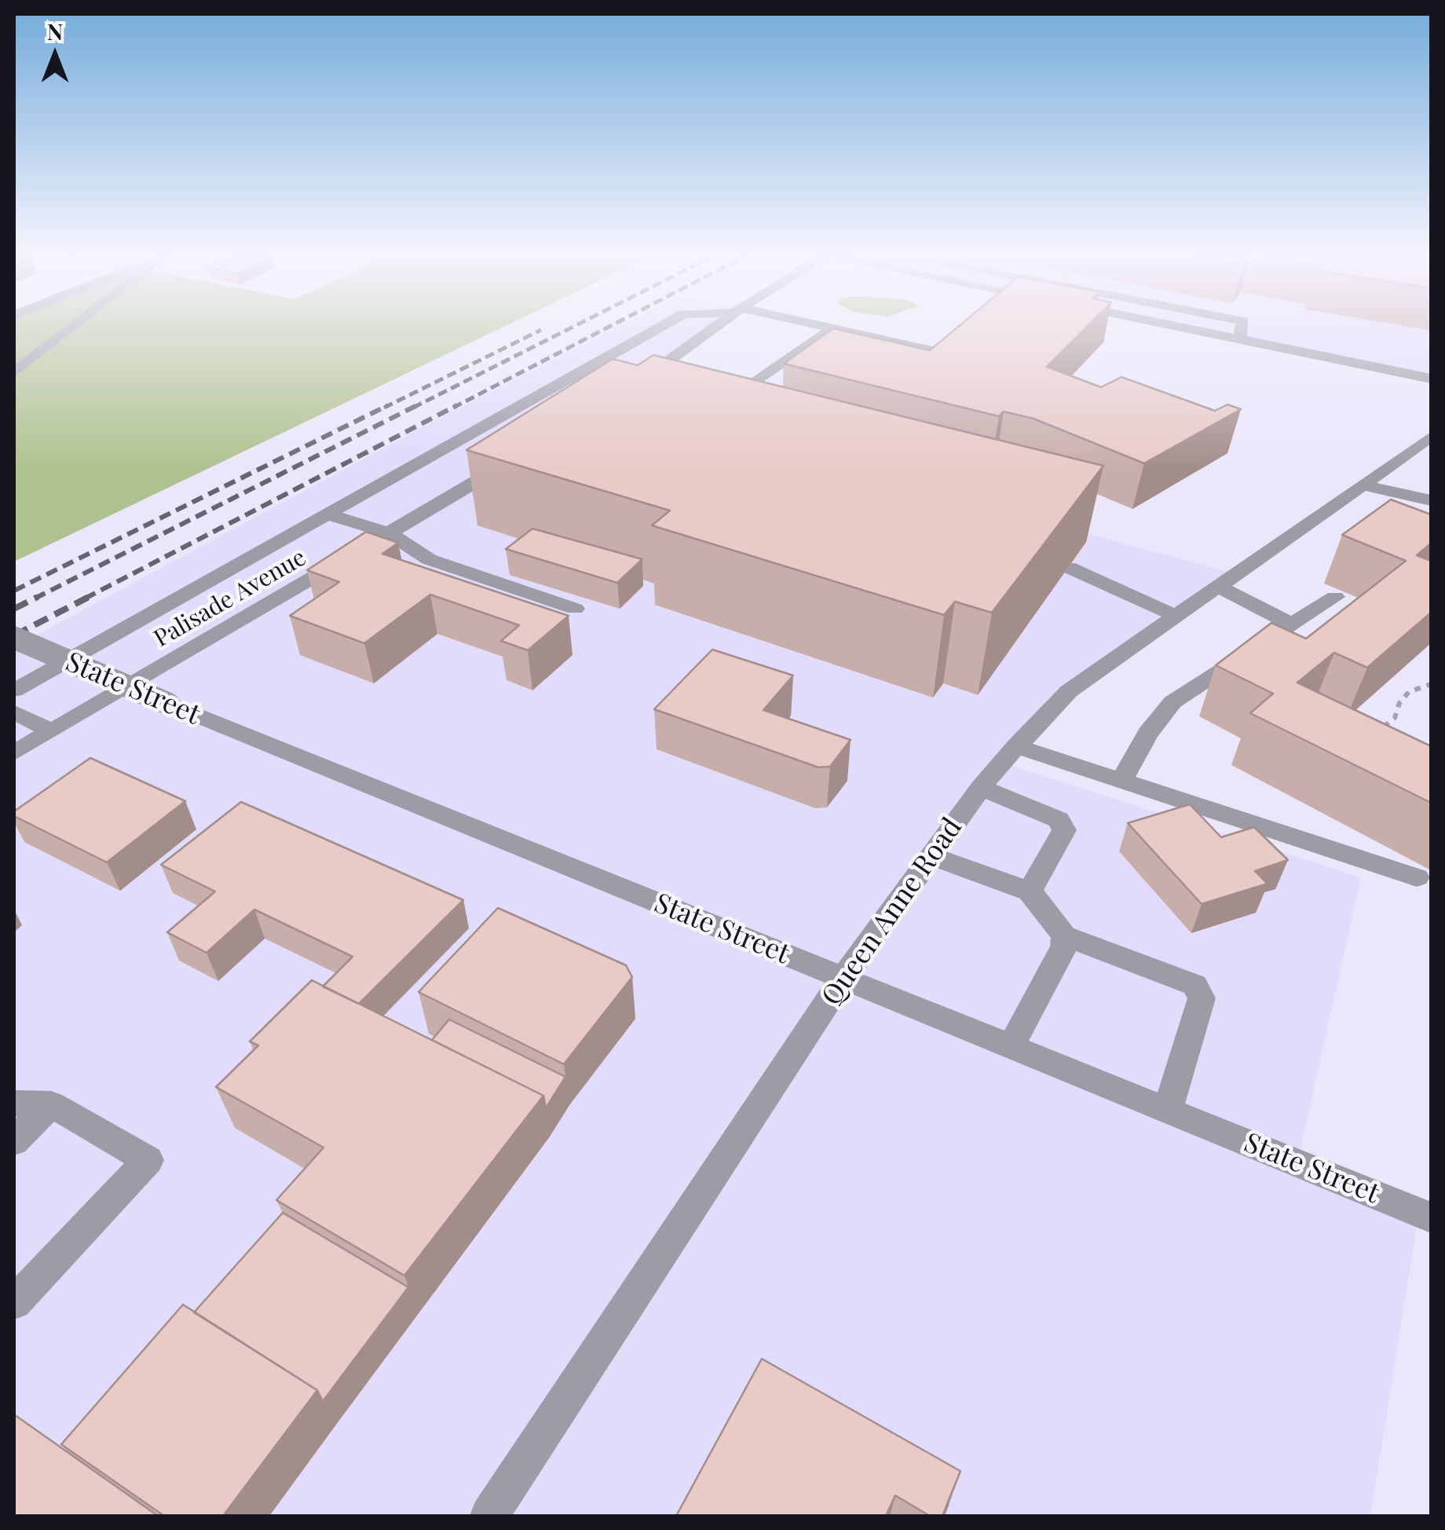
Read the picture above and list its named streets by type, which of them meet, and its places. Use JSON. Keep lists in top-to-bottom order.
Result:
{
  "streets": {
    "street": ["Palisade Avenue", "State Street", "Queen Anne Road"]
  },
  "crossings": [
    ["State Street", "Queen Anne Road"]
  ],
  "north": "top"
}
